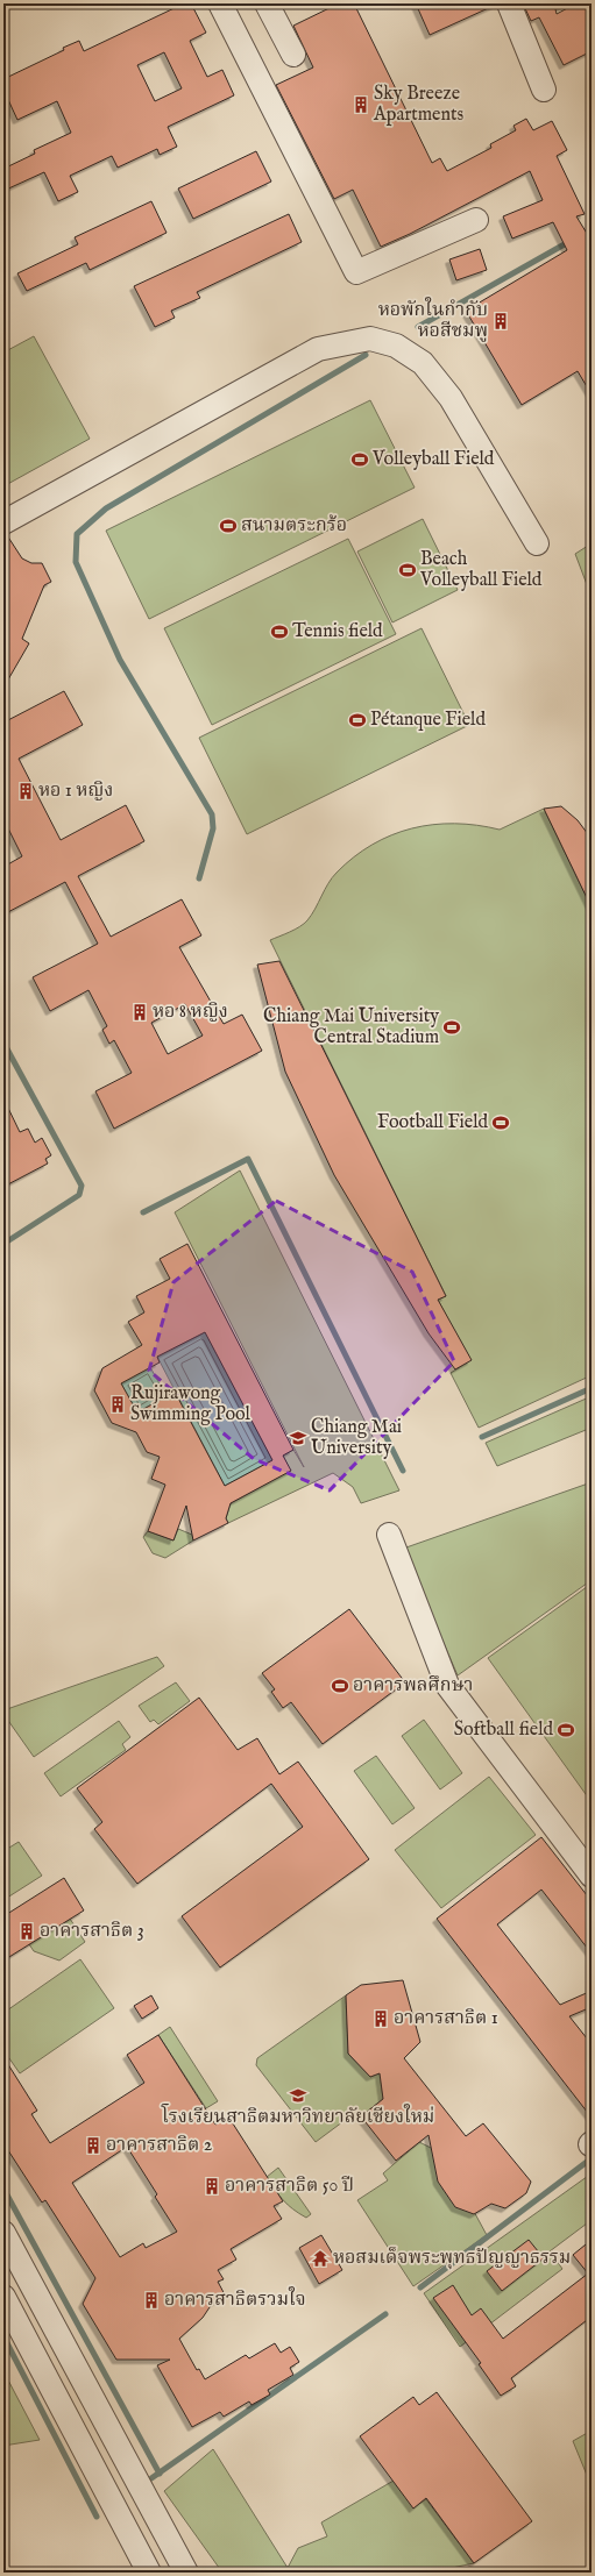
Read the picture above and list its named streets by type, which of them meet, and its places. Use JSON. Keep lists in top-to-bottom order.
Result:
{
  "places": {
    "building": [
      "Sky Breeze Apartments",
      "หอพักในกำกับ หอสีชมพู",
      "หอ 1 หญิง",
      "หอ 8 หญิง",
      "Rujirawong Swimming Pool",
      "อาคารสาธิต 3",
      "อาคารสาธิต 1",
      "อาคารสาธิต 2",
      "อาคารสาธิต 50 ปี",
      "อาคารสาธิตรวมใจ"
    ],
    "sports": [
      "Volleyball Field",
      "สนามตระกร้อ",
      "Beach Volleyball Field",
      "Tennis field",
      "Pétanque Field",
      "Chiang Mai University Central Stadium",
      "Football Field",
      "อาคารพลศึกษา",
      "Softball field"
    ],
    "school or university": ["Chiang Mai University", "โรงเรียนสาธิตมหาวิทยาลัยเชียงใหม่"],
    "temple": ["หอสมเด็จพระพุทธปัญญาธรรม"]
  }
}
